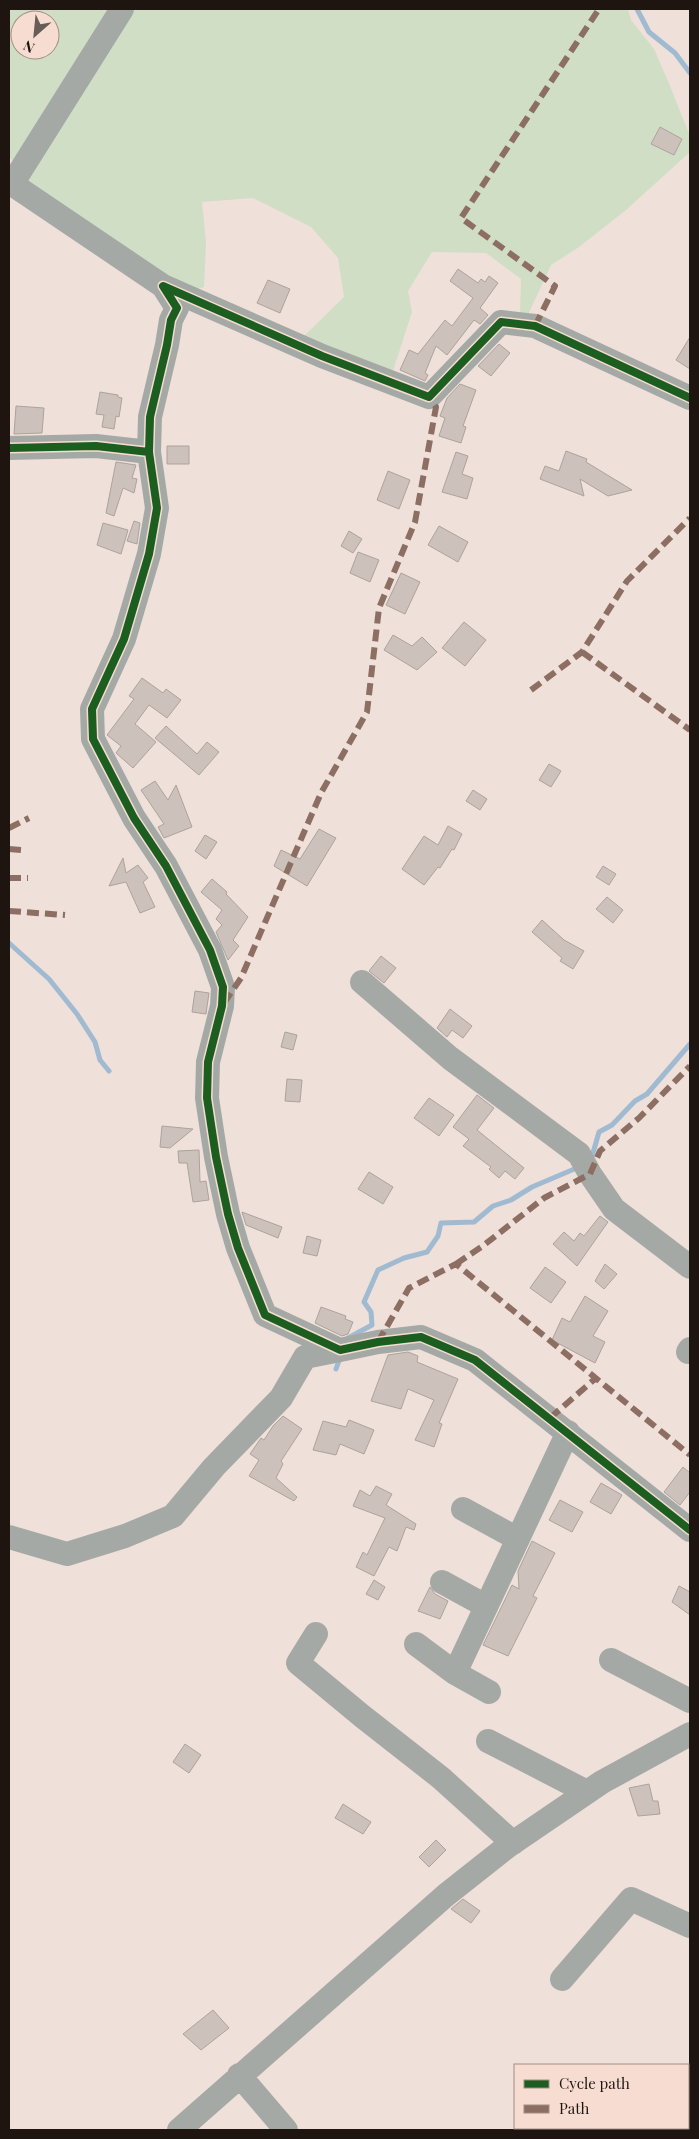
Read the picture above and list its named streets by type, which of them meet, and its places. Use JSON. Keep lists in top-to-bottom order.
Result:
{
  "legend": ["Cycle path", "Path"],
  "north": "bottom left"
}
